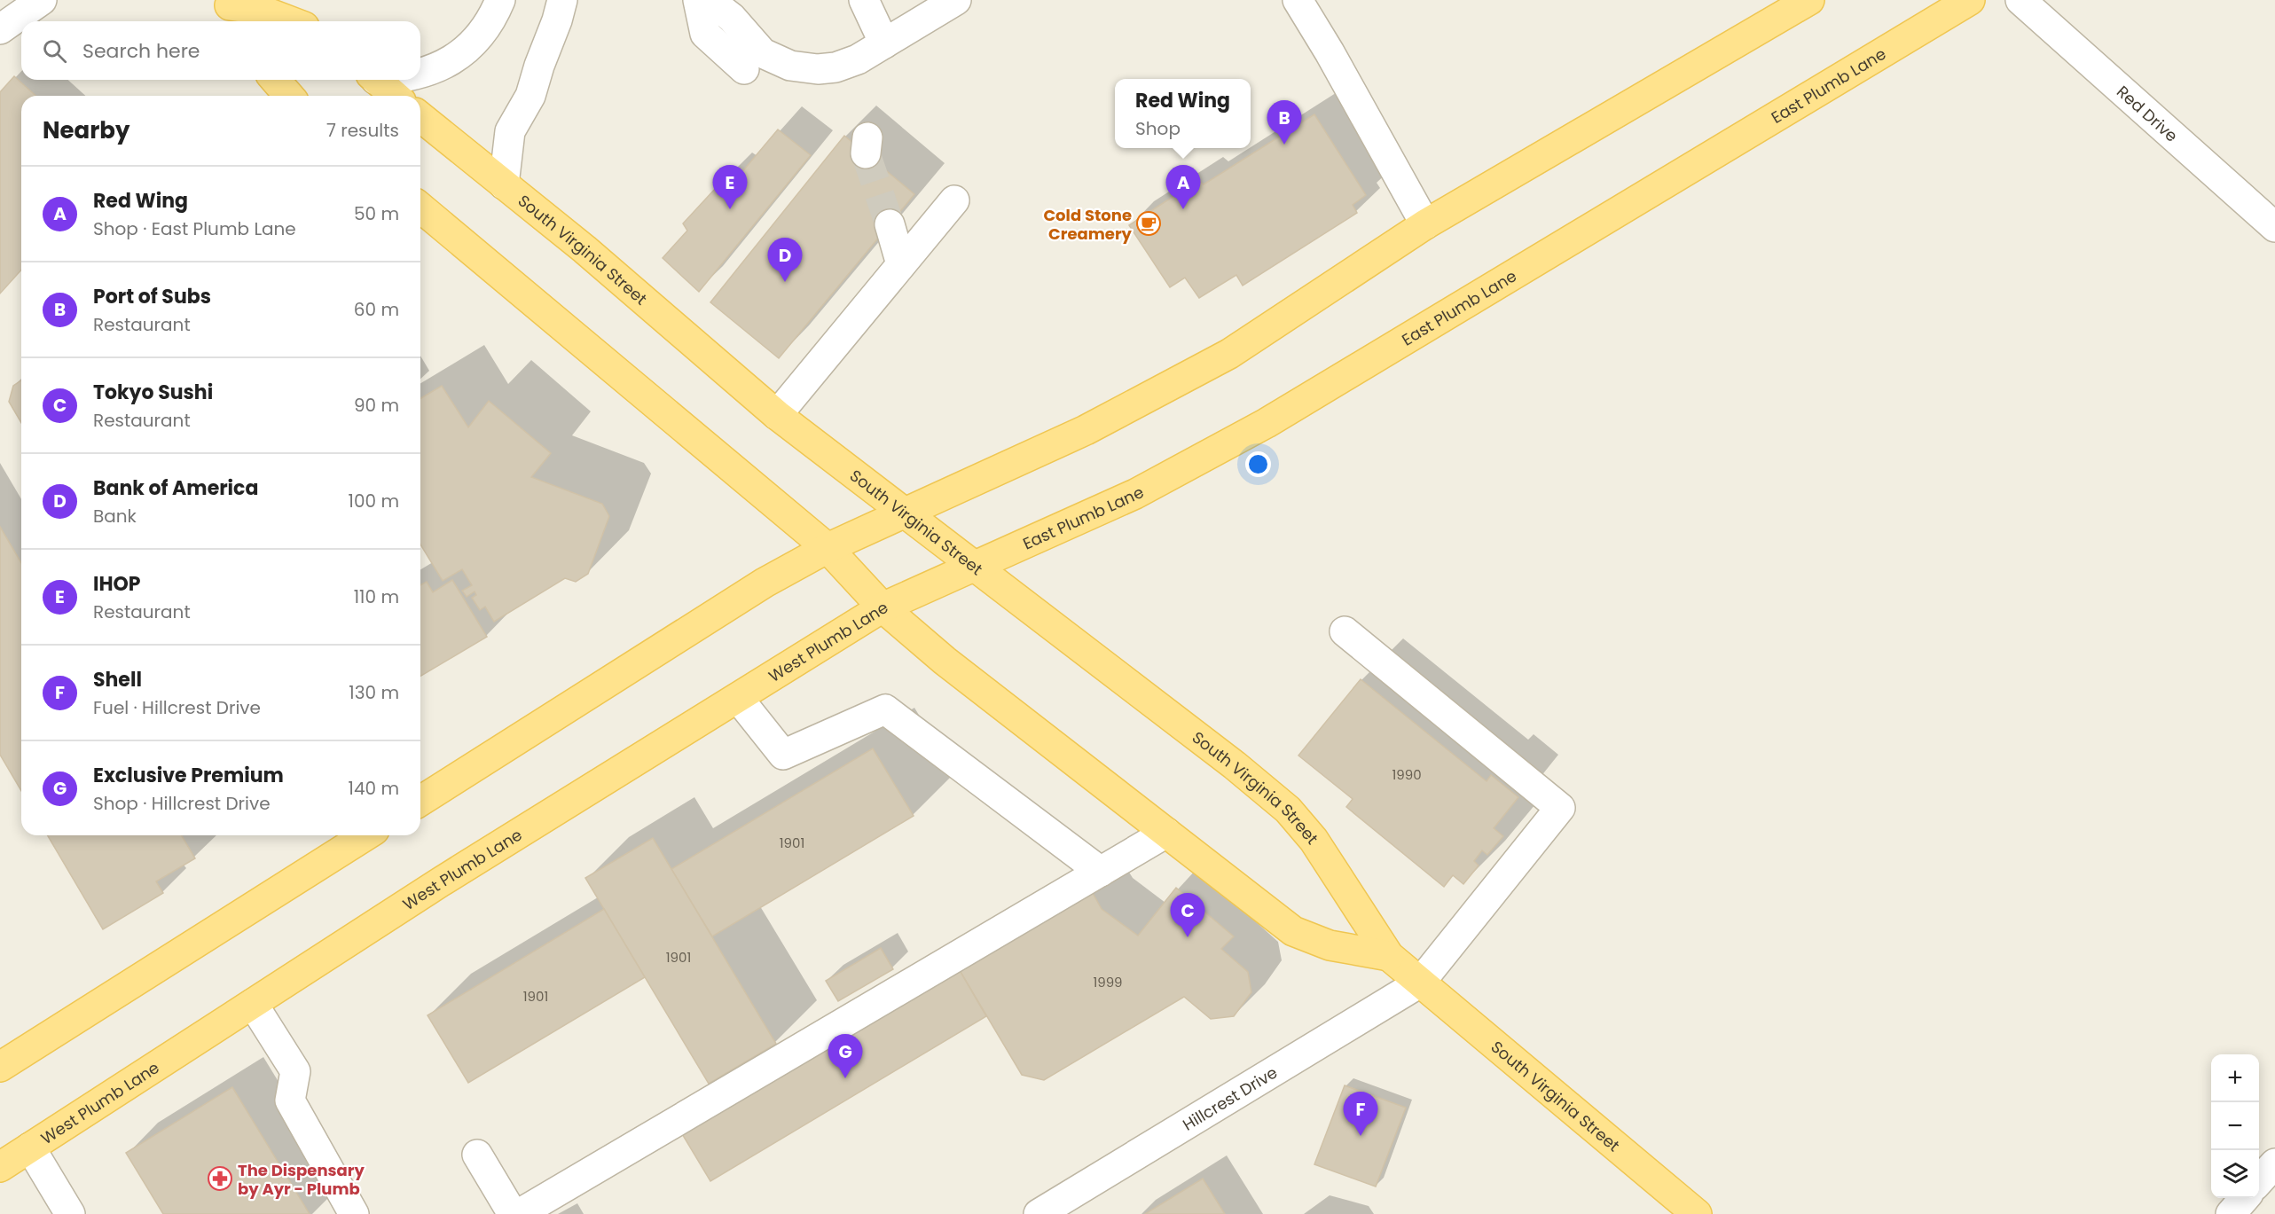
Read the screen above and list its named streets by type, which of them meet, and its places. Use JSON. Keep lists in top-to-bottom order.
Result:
{
  "streets": {
    "main road": ["East Plumb Lane", "South Virginia Street", "West Plumb Lane"],
    "street": ["Red Drive", "Hillcrest Drive"]
  },
  "crossings": [
    ["East Plumb Lane", "South Virginia Street"],
    ["East Plumb Lane", "West Plumb Lane"],
    ["South Virginia Street", "Hillcrest Drive"]
  ],
  "places": {
    "cafe": ["Cold Stone Creamery"],
    "pharmacy": ["The Dispensary by Ayr - Plumb"]
  },
  "house_numbers": [
    "1990",
    "1901",
    "1901",
    "1999",
    "1901"
  ],
  "page": {
    "search": "Search here",
    "popup": ["Red Wing", "Shop"],
    "heading": ["Nearby", "7 results"],
    "pins": [
      "B",
      "A",
      "E",
      "D",
      "C",
      "G",
      "F"
    ],
    "list": [
      {
        "mark": "A",
        "name": "Red Wing",
        "note": "Shop · East Plumb Lane",
        "value": "50 m"
      },
      {
        "mark": "B",
        "name": "Port of Subs",
        "note": "Restaurant",
        "value": "60 m"
      },
      {
        "mark": "C",
        "name": "Tokyo Sushi",
        "note": "Restaurant",
        "value": "90 m"
      },
      {
        "mark": "D",
        "name": "Bank of America",
        "note": "Bank",
        "value": "100 m"
      },
      {
        "mark": "E",
        "name": "IHOP",
        "note": "Restaurant",
        "value": "110 m"
      },
      {
        "mark": "F",
        "name": "Shell",
        "note": "Fuel · Hillcrest Drive",
        "value": "130 m"
      },
      {
        "mark": "G",
        "name": "Exclusive Premium",
        "note": "Shop · Hillcrest Drive",
        "value": "140 m"
      }
    ],
    "map_buttons": ["+", "−"]
  }
}
